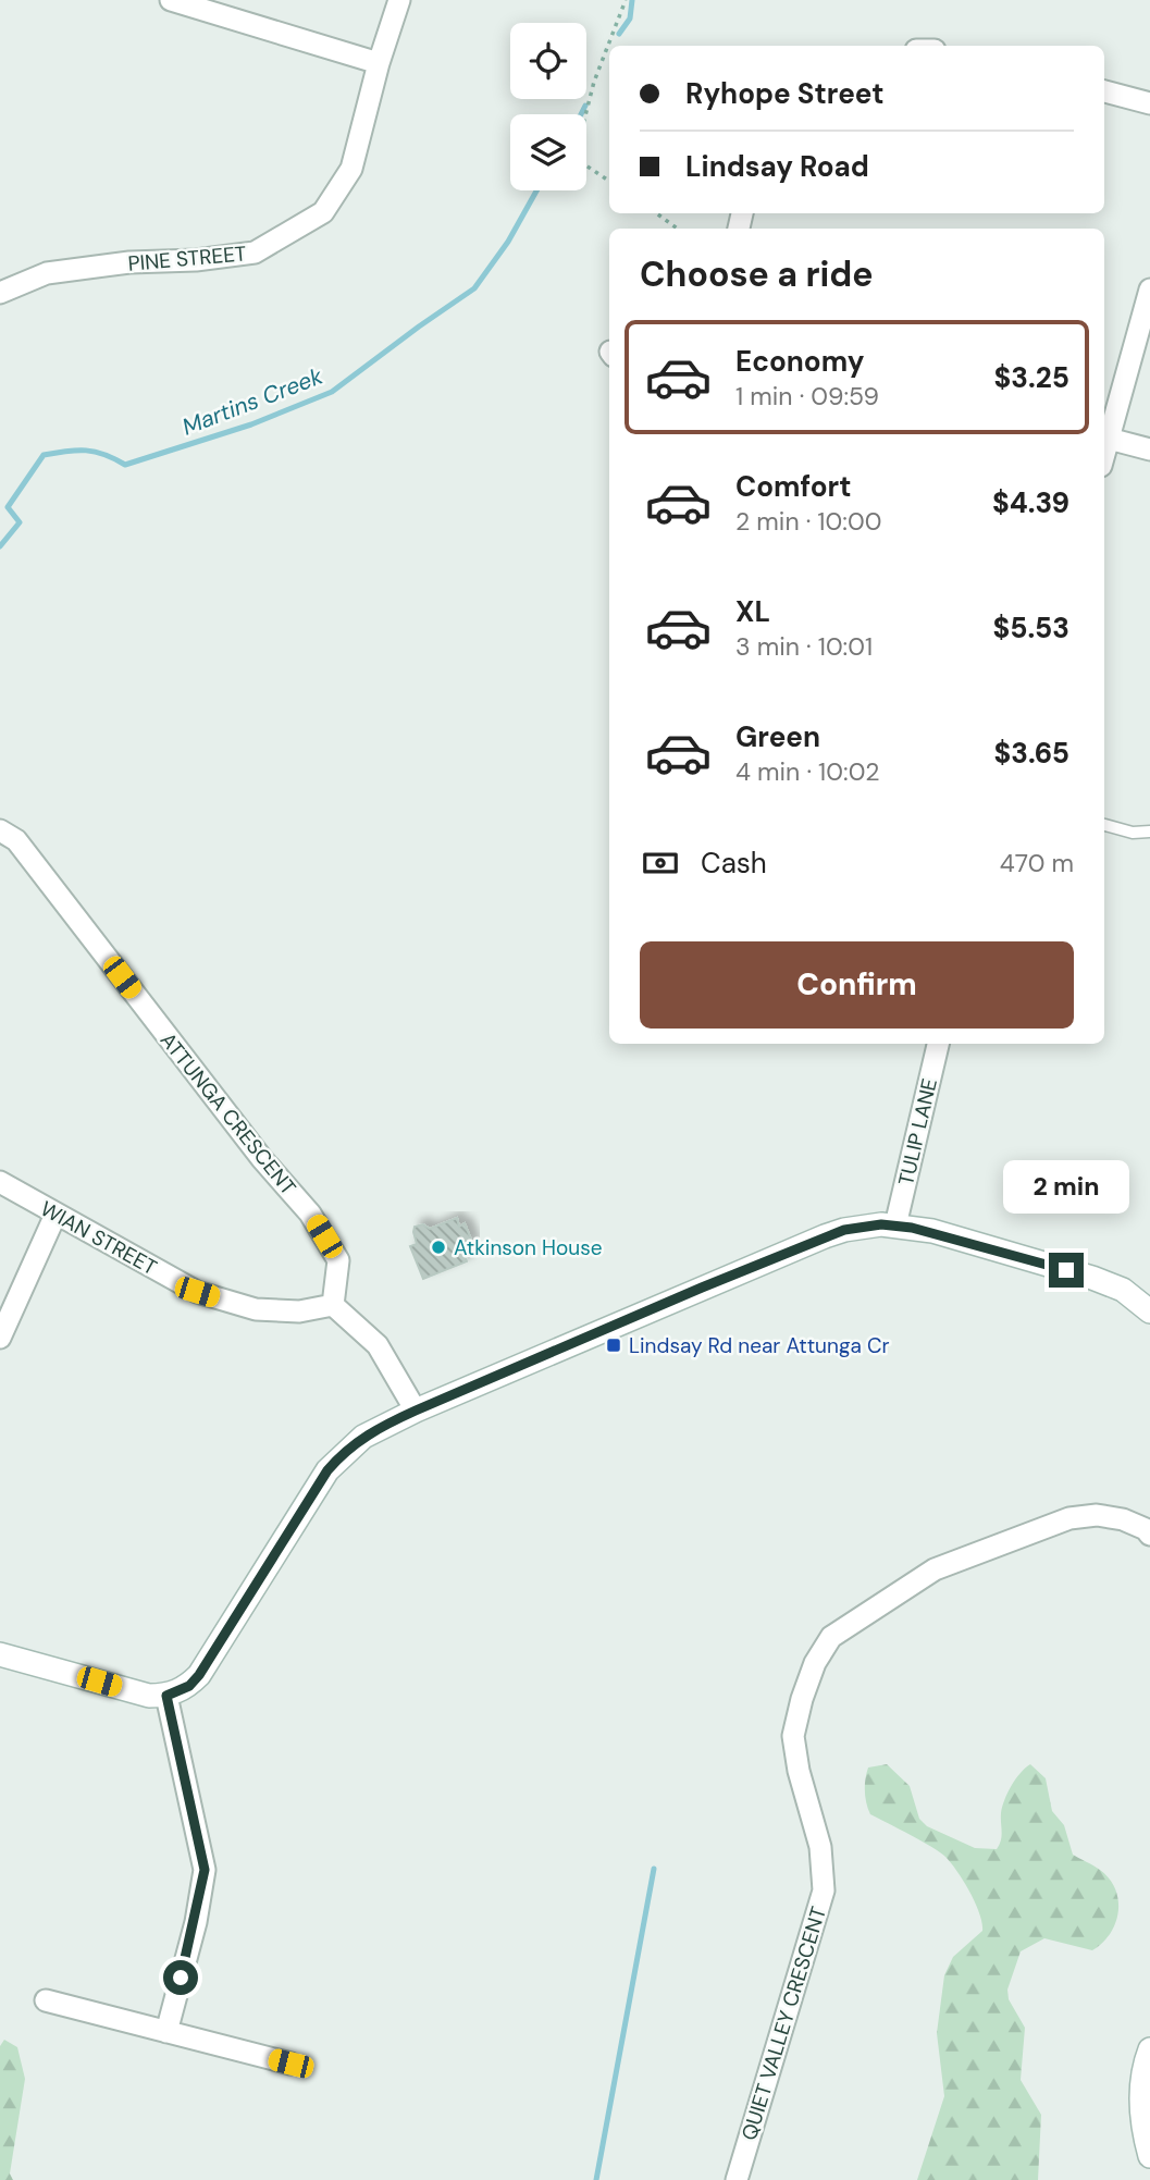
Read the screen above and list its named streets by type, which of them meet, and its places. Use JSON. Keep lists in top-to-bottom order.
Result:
{
  "streets": {
    "street": [
      "PINE STREET",
      "ATTUNGA CRESCENT",
      "TULIP LANE",
      "WIAN STREET",
      "QUIET VALLEY CRESCENT"
    ]
  },
  "crossings": [
    ["ATTUNGA CRESCENT", "WIAN STREET"]
  ],
  "water": ["Martins Creek"],
  "places": {
    "other": ["Atkinson House"],
    "transit": ["Lindsay Rd near Attunga Cr"]
  },
  "page": {
    "banner": ["Ryhope Street", "Lindsay Road"],
    "heading": "Choose a ride",
    "list": [
      {
        "name": "Economy",
        "note": "1 min · 09:59",
        "value": "$3.25"
      },
      {
        "name": "Comfort",
        "note": "2 min · 10:00",
        "value": "$4.39"
      },
      {
        "name": "XL",
        "note": "3 min · 10:01",
        "value": "$5.53"
      },
      {
        "name": "Green",
        "note": "4 min · 10:02",
        "value": "$3.65"
      }
    ],
    "pay": ["Cash", "470 m"],
    "buttons": "Confirm",
    "bubble": "2 min"
  }
}
